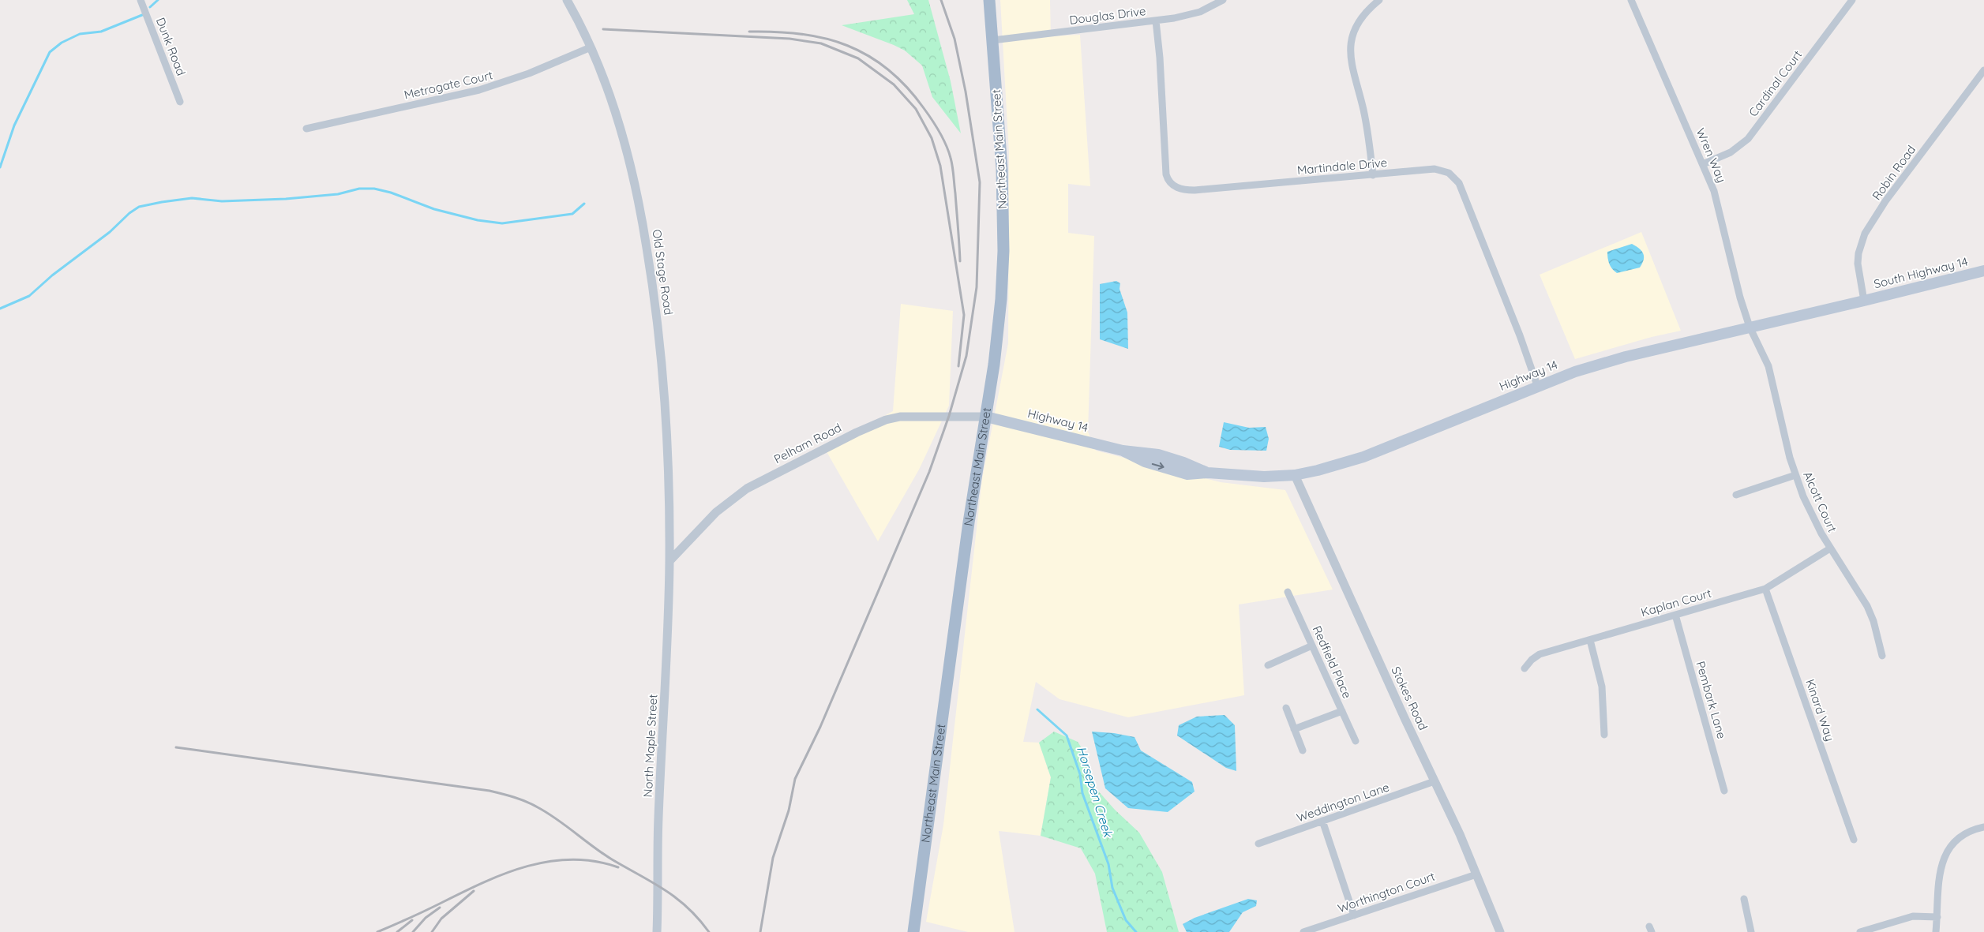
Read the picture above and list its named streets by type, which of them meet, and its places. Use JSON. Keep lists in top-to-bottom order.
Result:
{
  "streets": {
    "main road": ["Northeast Main Street", "South Highway 14", "Highway 14"],
    "street": [
      "Douglas Drive",
      "Dunk Road",
      "Cardinal Court",
      "Metrogate Court",
      "Wren Way",
      "Martindale Drive",
      "Robin Road",
      "Old Stage Road",
      "Pelham Road",
      "Alcott Court",
      "Kaplan Court",
      "Redfield Place",
      "Stokes Road",
      "Pembark Lane",
      "Kinard Way",
      "North Maple Street",
      "Weddington Lane",
      "Worthington Court"
    ]
  },
  "crossings": [
    ["Douglas Drive", "Northeast Main Street"],
    ["Douglas Drive", "Martindale Drive"],
    ["Cardinal Court", "Wren Way"],
    ["Metrogate Court", "Old Stage Road"],
    ["Northeast Main Street", "Highway 14"],
    ["Northeast Main Street", "Pelham Road"],
    ["Wren Way", "Highway 14"],
    ["Wren Way", "Alcott Court"],
    ["Martindale Drive", "Highway 14"],
    ["Robin Road", "South Highway 14"],
    ["Robin Road", "Highway 14"],
    ["Old Stage Road", "Pelham Road"],
    ["Old Stage Road", "North Maple Street"],
    ["South Highway 14", "Highway 14"],
    ["Highway 14", "Pelham Road"],
    ["Highway 14", "Alcott Court"],
    ["Highway 14", "Stokes Road"],
    ["Pelham Road", "North Maple Street"],
    ["Alcott Court", "Kaplan Court"],
    ["Kaplan Court", "Pembark Lane"],
    ["Kaplan Court", "Kinard Way"],
    ["Stokes Road", "Weddington Lane"],
    ["Stokes Road", "Worthington Court"]
  ],
  "water": ["Horsepen Creek"]
}
